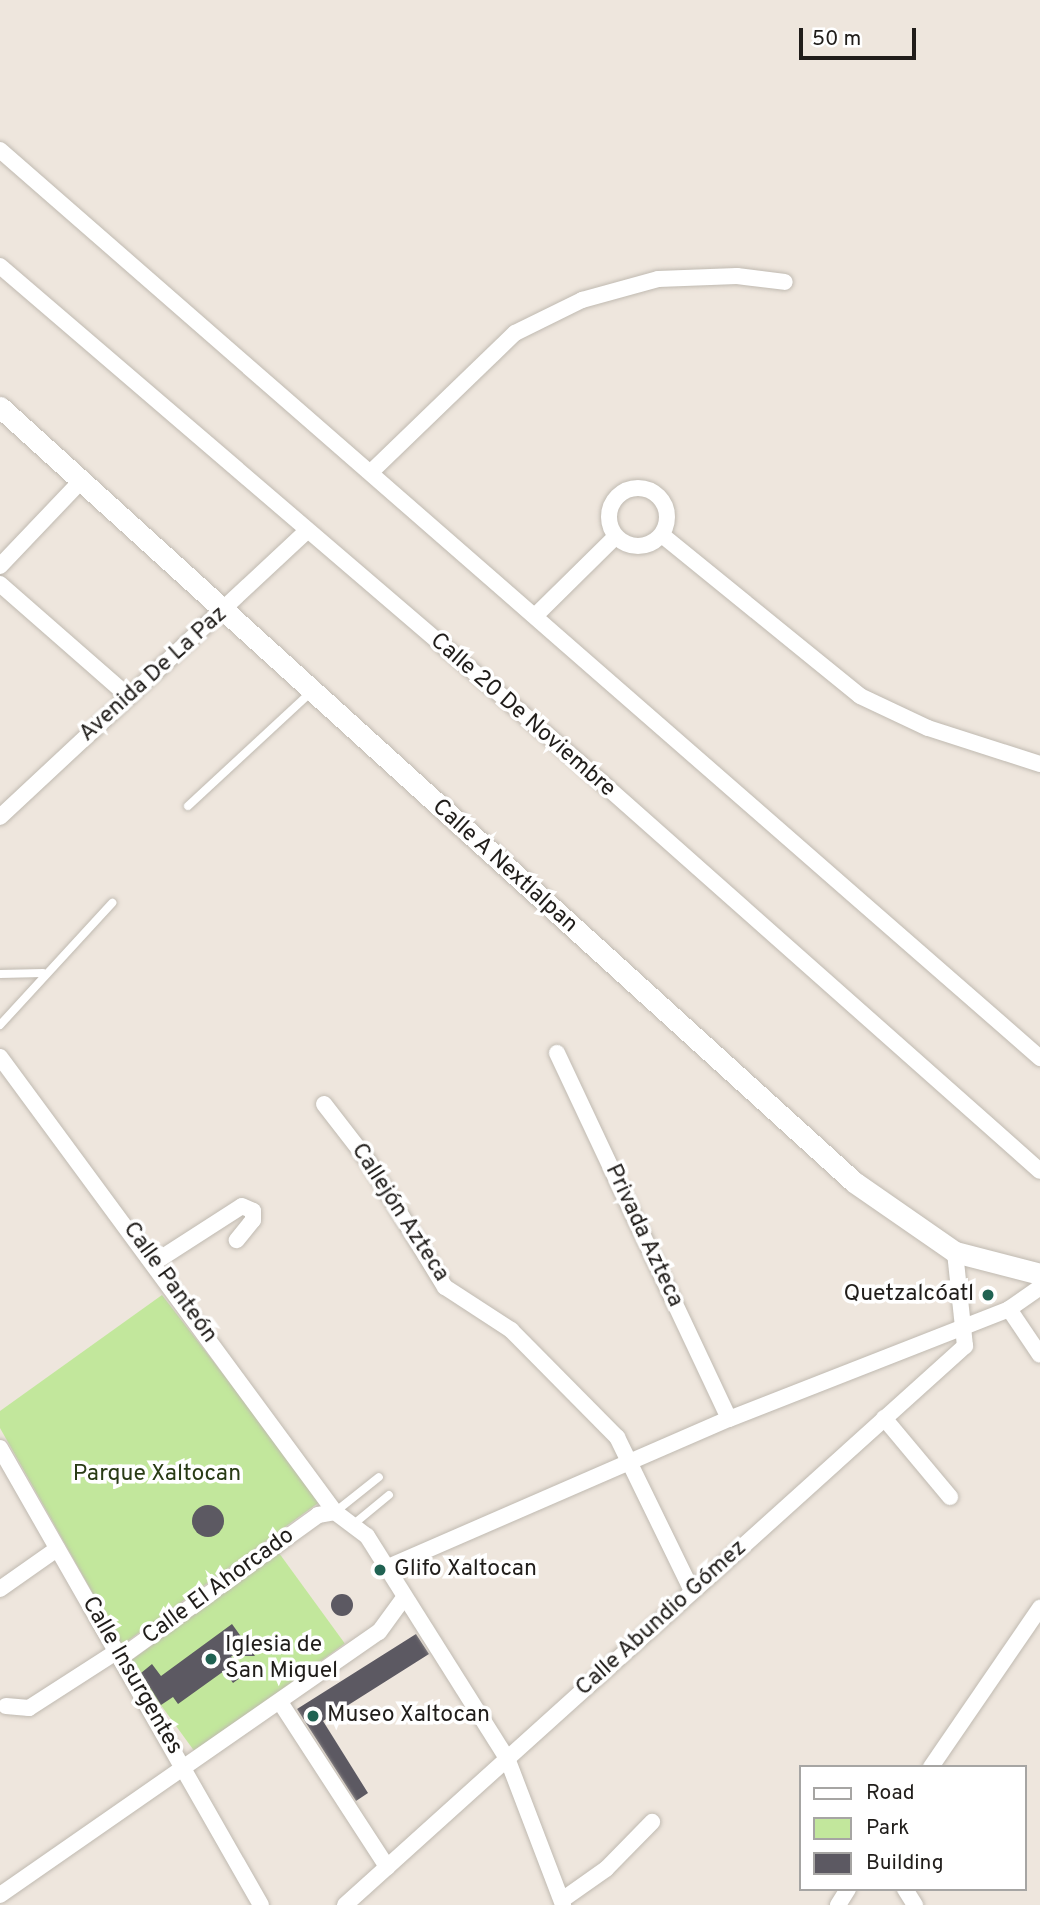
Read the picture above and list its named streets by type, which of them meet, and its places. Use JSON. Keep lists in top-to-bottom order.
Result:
{
  "streets": {
    "main road": ["Calle A Nextlalpan"],
    "street": [
      "Avenida De La Paz",
      "Calle 20 De Noviembre",
      "Callejón Azteca",
      "Privada Azteca",
      "Calle Panteón",
      "Calle El Ahorcado",
      "Calle Abundio Gómez",
      "Calle Insurgentes"
    ]
  },
  "crossings": [
    ["Avenida De La Paz", "Calle 20 De Noviembre"],
    ["Avenida De La Paz", "Calle A Nextlalpan"],
    ["Callejón Azteca", "Calle Abundio Gómez"],
    ["Calle Panteón", "Calle El Ahorcado"],
    ["Calle El Ahorcado", "Calle Insurgentes"]
  ],
  "parks": ["Parque Xaltocan"],
  "places": [
    "Quetzalcóatl",
    "Glifo Xaltocan",
    "Iglesia de San Miguel",
    "Museo Xaltocan"
  ],
  "legend": ["Road", "Park", "Building"],
  "scale_bar": "50 m"
}
